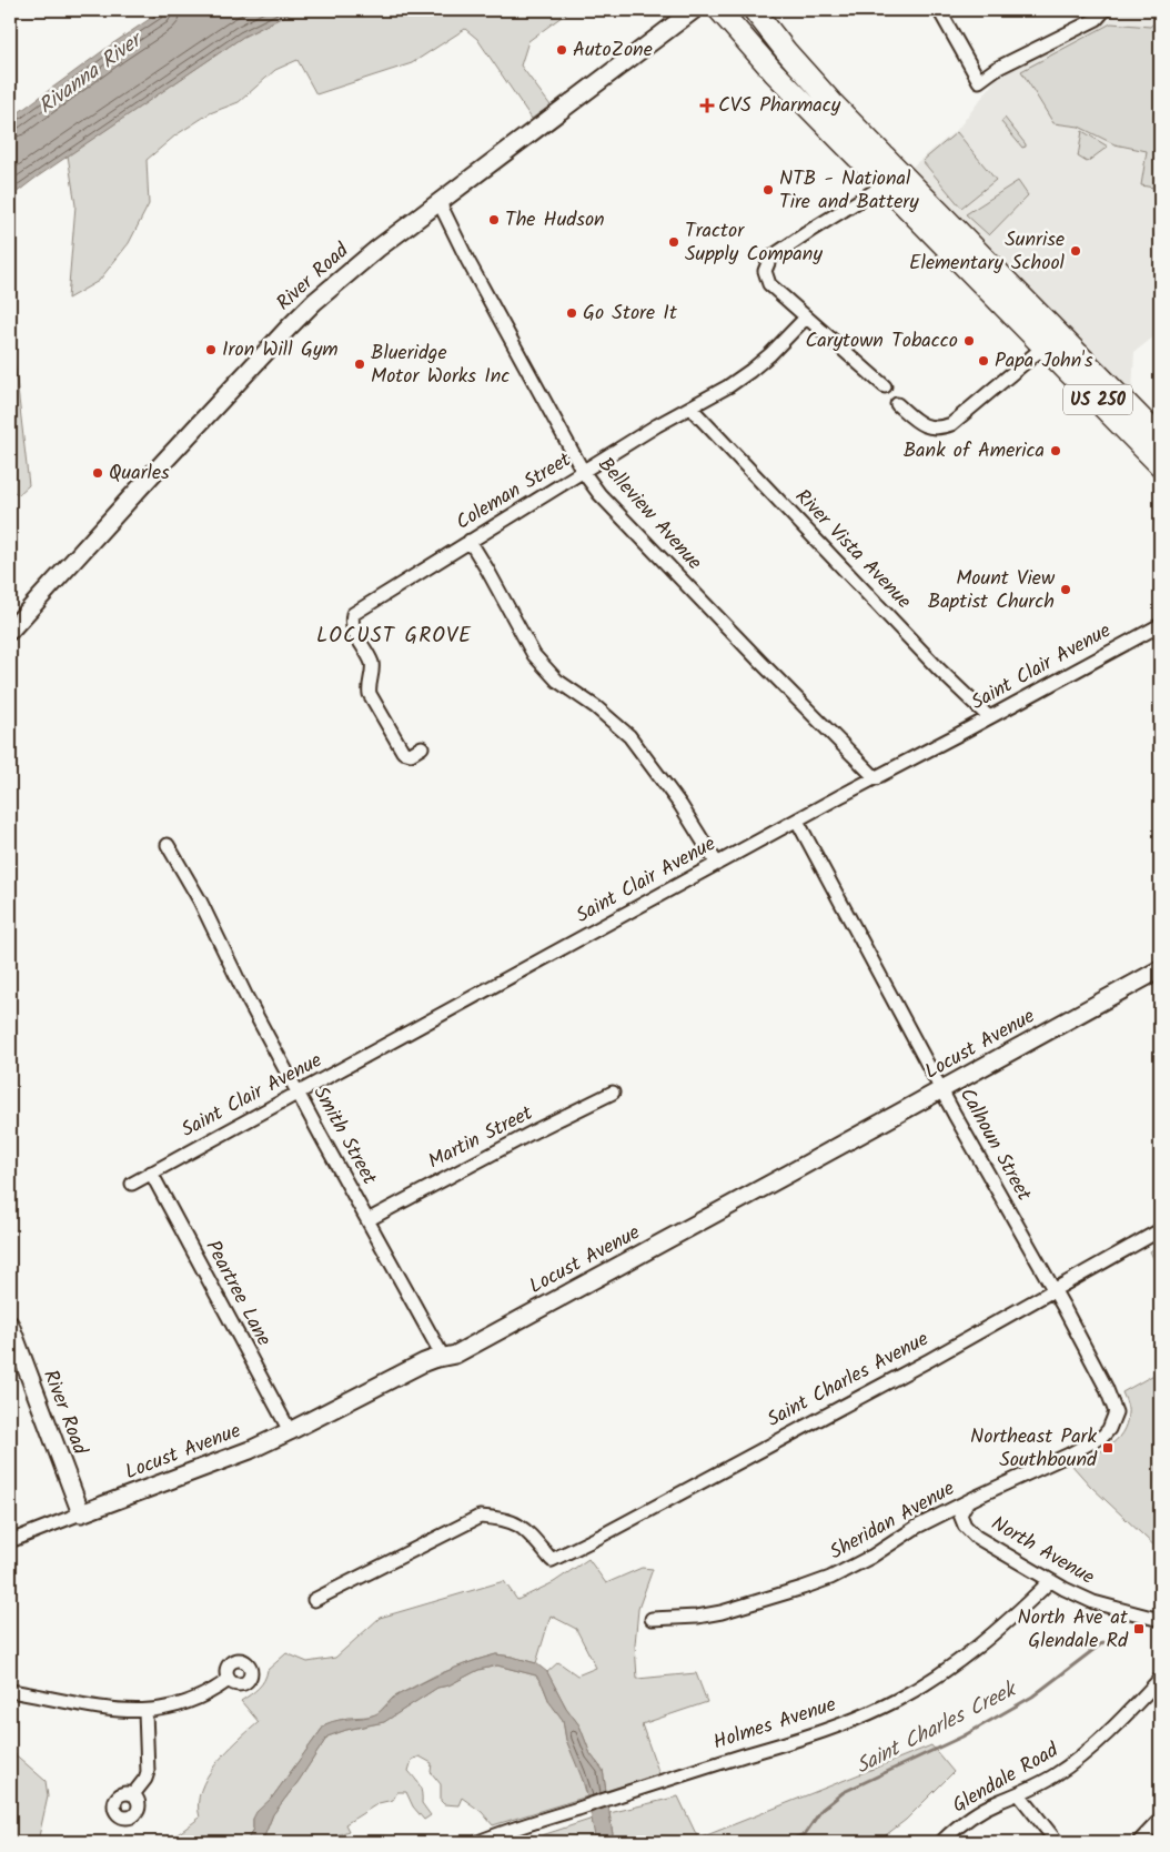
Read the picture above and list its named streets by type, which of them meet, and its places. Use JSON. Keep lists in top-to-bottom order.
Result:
{
  "streets": {
    "highway": ["US 250"],
    "street": [
      "River Road",
      "Coleman Street",
      "Belleview Avenue",
      "River Vista Avenue",
      "Saint Clair Avenue",
      "Locust Avenue",
      "Smith Street",
      "Martin Street",
      "Calhoun Street",
      "Peartree Lane",
      "Saint Charles Avenue",
      "Sheridan Avenue",
      "North Avenue",
      "Holmes Avenue",
      "Glendale Road"
    ]
  },
  "crossings": [
    ["River Road", "Belleview Avenue"],
    ["River Road", "Locust Avenue"],
    ["Coleman Street", "Belleview Avenue"],
    ["Coleman Street", "River Vista Avenue"],
    ["Belleview Avenue", "Saint Clair Avenue"],
    ["River Vista Avenue", "Saint Clair Avenue"],
    ["Saint Clair Avenue", "Smith Street"],
    ["Saint Clair Avenue", "Calhoun Street"],
    ["Saint Clair Avenue", "Peartree Lane"],
    ["Locust Avenue", "Smith Street"],
    ["Locust Avenue", "Calhoun Street"],
    ["Locust Avenue", "Peartree Lane"],
    ["Smith Street", "Martin Street"],
    ["Calhoun Street", "Saint Charles Avenue"],
    ["Calhoun Street", "Sheridan Avenue"],
    ["Sheridan Avenue", "North Avenue"],
    ["North Avenue", "Holmes Avenue"]
  ],
  "districts": ["LOCUST GROVE"],
  "water": ["Rivanna River", "Saint Charles Creek"],
  "places": {
    "other": [
      "AutoZone",
      "NTB - National Tire and Battery",
      "The Hudson",
      "Tractor Supply Company",
      "Sunrise Elementary School",
      "Go Store It",
      "Carytown Tobacco",
      "Iron Will Gym",
      "Papa John's",
      "Blueridge Motor Works Inc",
      "Bank of America",
      "Quarles",
      "Mount View Baptist Church"
    ],
    "health": ["CVS Pharmacy"],
    "transit": ["Northeast Park Southbound", "North Ave at Glendale Rd"]
  }
}
